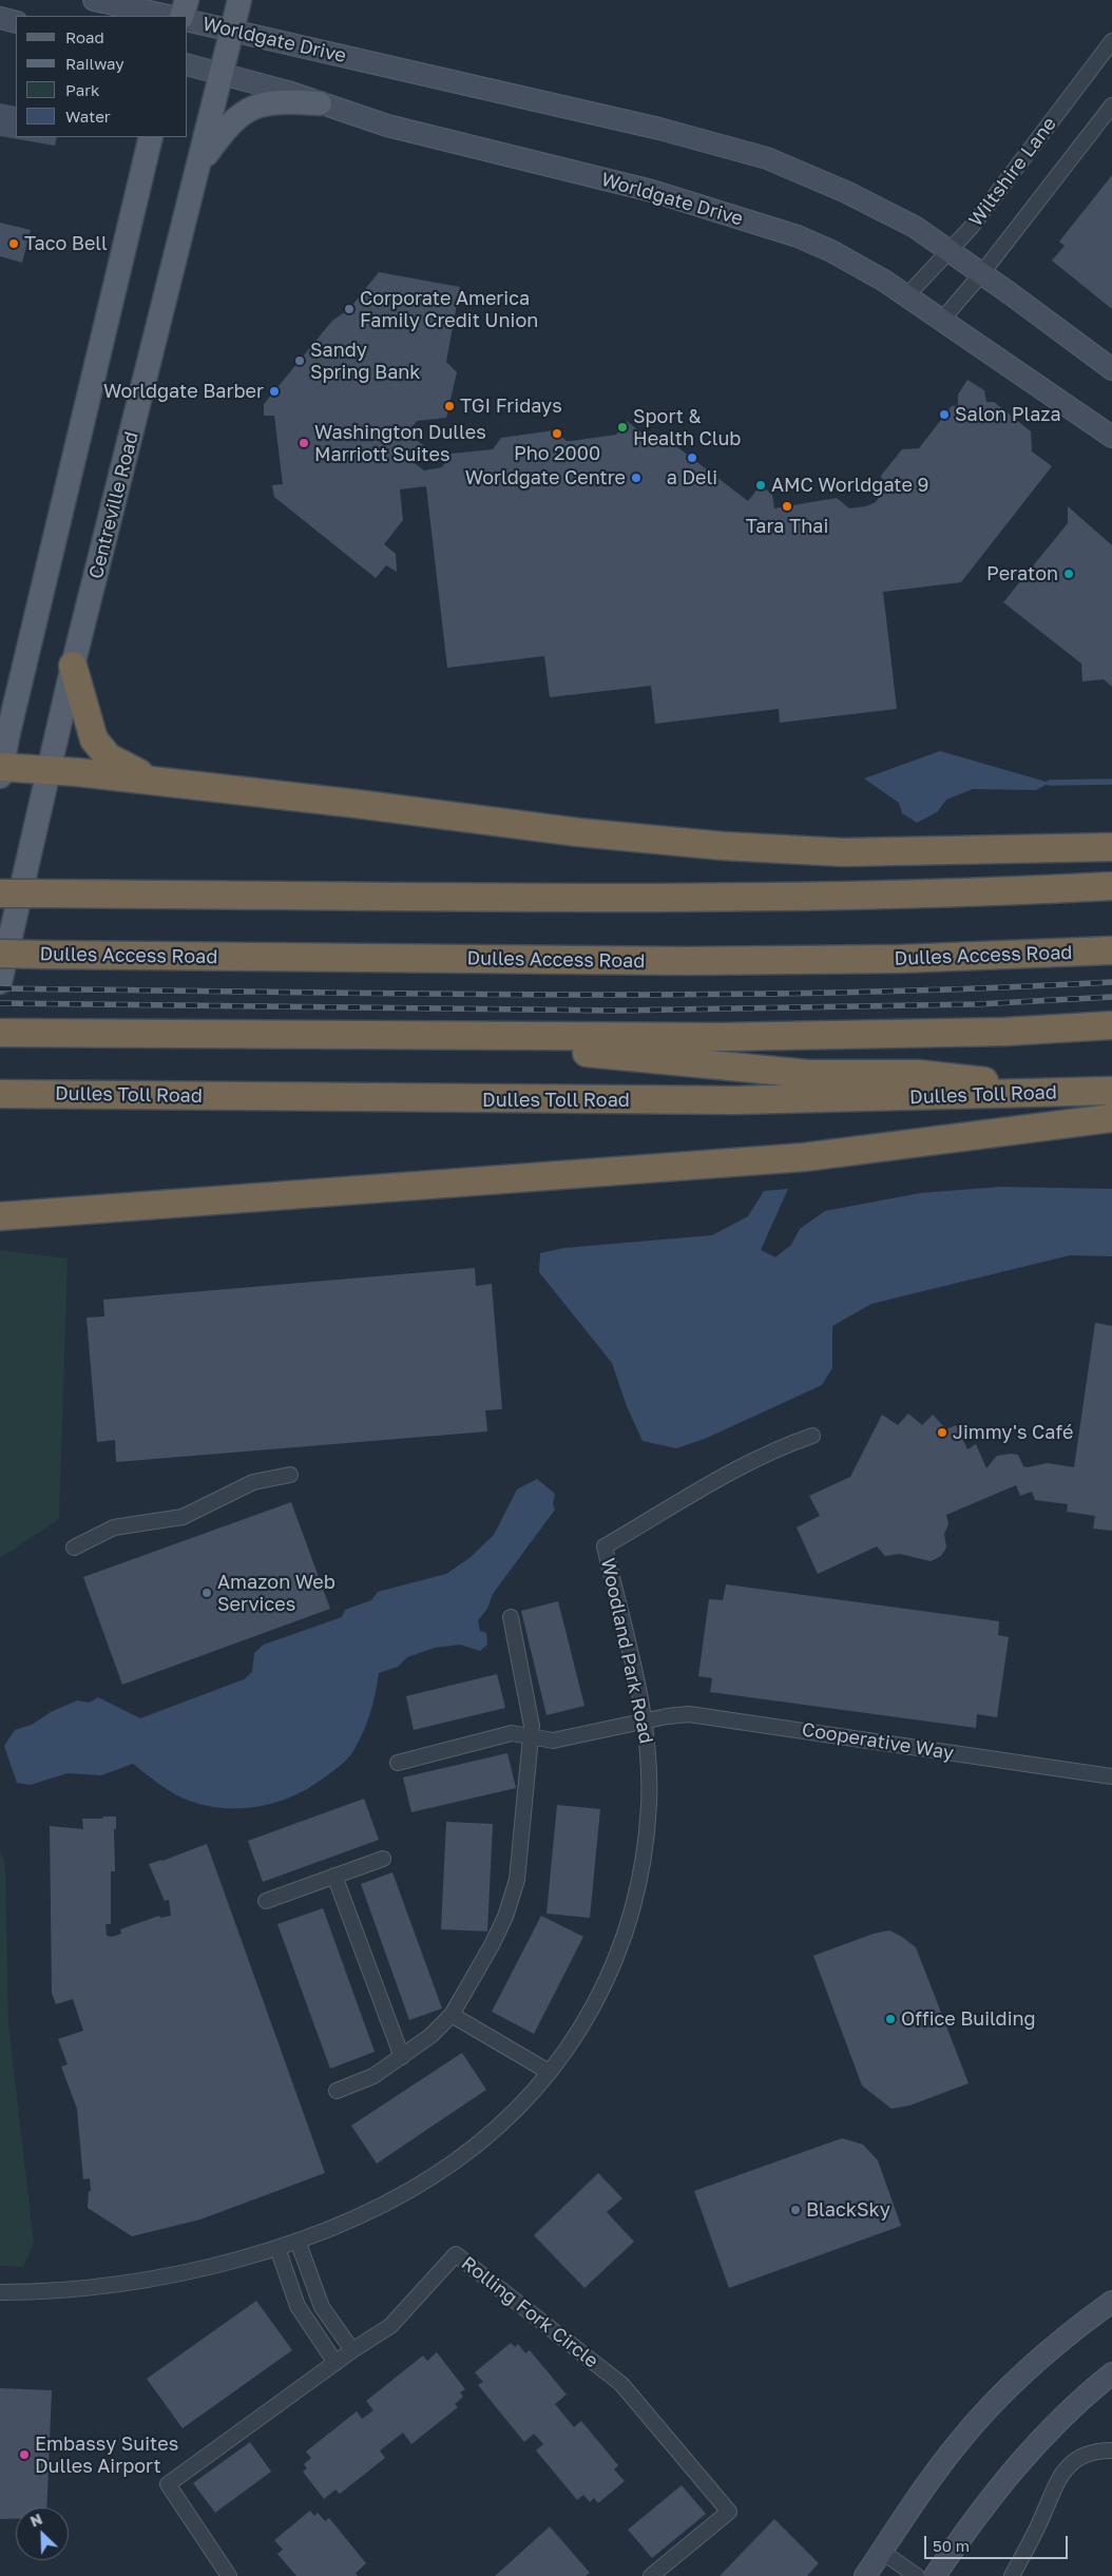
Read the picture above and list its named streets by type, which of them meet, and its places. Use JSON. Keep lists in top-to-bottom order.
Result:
{
  "streets": {
    "highway": ["Dulles Access Road", "Dulles Toll Road"],
    "main road": ["Centreville Road"],
    "street": [
      "Worldgate Drive",
      "Wiltshire Lane",
      "Woodland Park Road",
      "Cooperative Way",
      "Rolling Fork Circle"
    ]
  },
  "crossings": [
    ["Worldgate Drive", "Wiltshire Lane"],
    ["Worldgate Drive", "Centreville Road"],
    ["Woodland Park Road", "Cooperative Way"]
  ],
  "places": [
    "Taco Bell",
    "Corporate America Family Credit Union",
    "Sandy Spring Bank",
    "Worldgate Barber",
    "TGI Fridays",
    "Salon Plaza",
    "Sport & Health Club",
    "Pho 2000",
    "Washington Dulles Marriott Suites",
    "a Deli",
    "Worldgate Centre",
    "AMC Worldgate 9",
    "Tara Thai",
    "Peraton",
    "Jimmy's Café",
    "Amazon Web Services",
    "Office Building",
    "BlackSky",
    "Embassy Suites Dulles Airport"
  ],
  "legend": [
    "Road",
    "Railway",
    "Park",
    "Water"
  ],
  "scale_bar": "50 m",
  "north": "top left"
}
